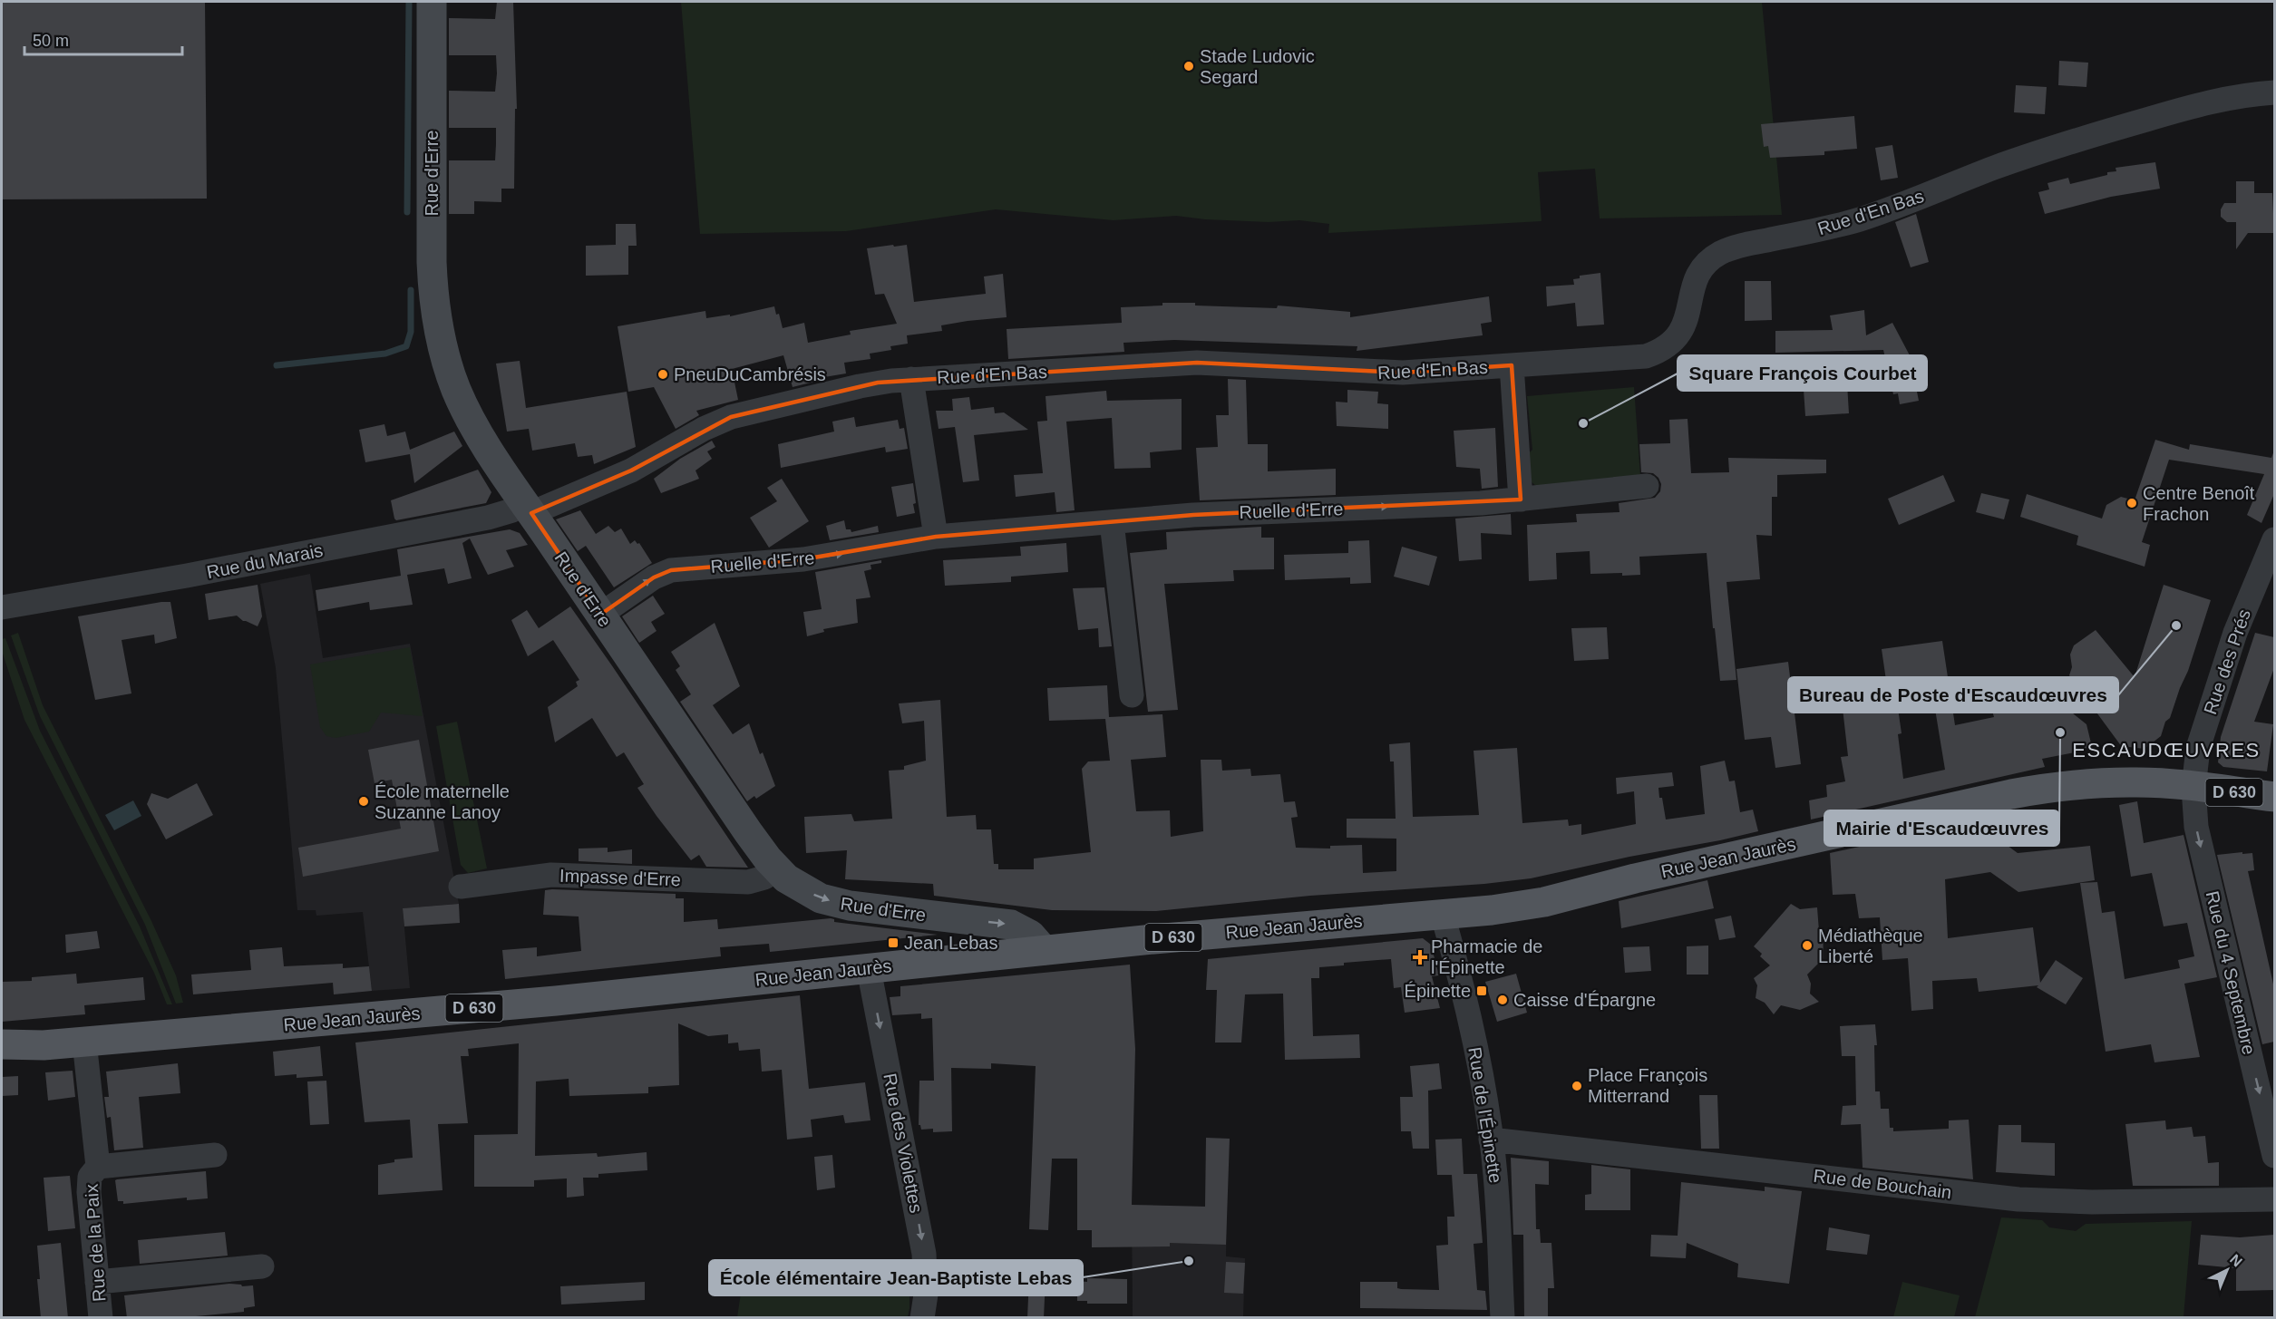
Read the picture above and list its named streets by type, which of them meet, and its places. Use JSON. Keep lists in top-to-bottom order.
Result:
{
  "streets": {
    "main road": ["D 630", "Rue Jean Jaurès"],
    "street": [
      "Rue d'Erre",
      "Rue d'En Bas",
      "Ruelle d'Erre",
      "Rue du Marais",
      "Rue des Prés",
      "Impasse d'Erre",
      "Rue du 4 Septembre",
      "Rue de l'Épinette",
      "Rue des Violettes",
      "Rue de Bouchain",
      "Rue de la Paix"
    ]
  },
  "crossings": [
    ["Rue d'Erre", "Rue d'En Bas"],
    ["Rue d'Erre", "Ruelle d'Erre"],
    ["Rue d'Erre", "Rue du Marais"],
    ["Rue d'Erre", "Rue Jean Jaurès"],
    ["Rue d'Erre", "Impasse d'Erre"],
    ["Rue d'En Bas", "Rue du Marais"],
    ["Rue des Prés", "Rue Jean Jaurès"],
    ["Rue des Prés", "Rue du 4 Septembre"],
    ["Rue Jean Jaurès", "Rue du 4 Septembre"],
    ["Rue Jean Jaurès", "Rue de l'Épinette"],
    ["Rue Jean Jaurès", "Rue des Violettes"],
    ["Rue Jean Jaurès", "Rue de la Paix"],
    ["Rue de l'Épinette", "Rue de Bouchain"]
  ],
  "one_way": ["Ruelle d'Erre", "Rue du 4 Septembre", "Rue des Violettes"],
  "districts": ["ESCAUDŒUVRES"],
  "places": {
    "other": [
      "Stade Ludovic Segard",
      "PneuDuCambrésis",
      "Square François Courbet",
      "Centre Benoît Frachon",
      "Bureau de Poste d'Escaudœuvres",
      "Mairie d'Escaudœuvres",
      "École maternelle Suzanne Lanoy",
      "Médiathèque Liberté",
      "Caisse d'Épargne",
      "Place François Mitterrand",
      "École élémentaire Jean-Baptiste Lebas"
    ],
    "transit": ["Jean Lebas", "Épinette"],
    "health": ["Pharmacie de l'Épinette"]
  },
  "scale_bar": "50 m",
  "north": "top right"
}
